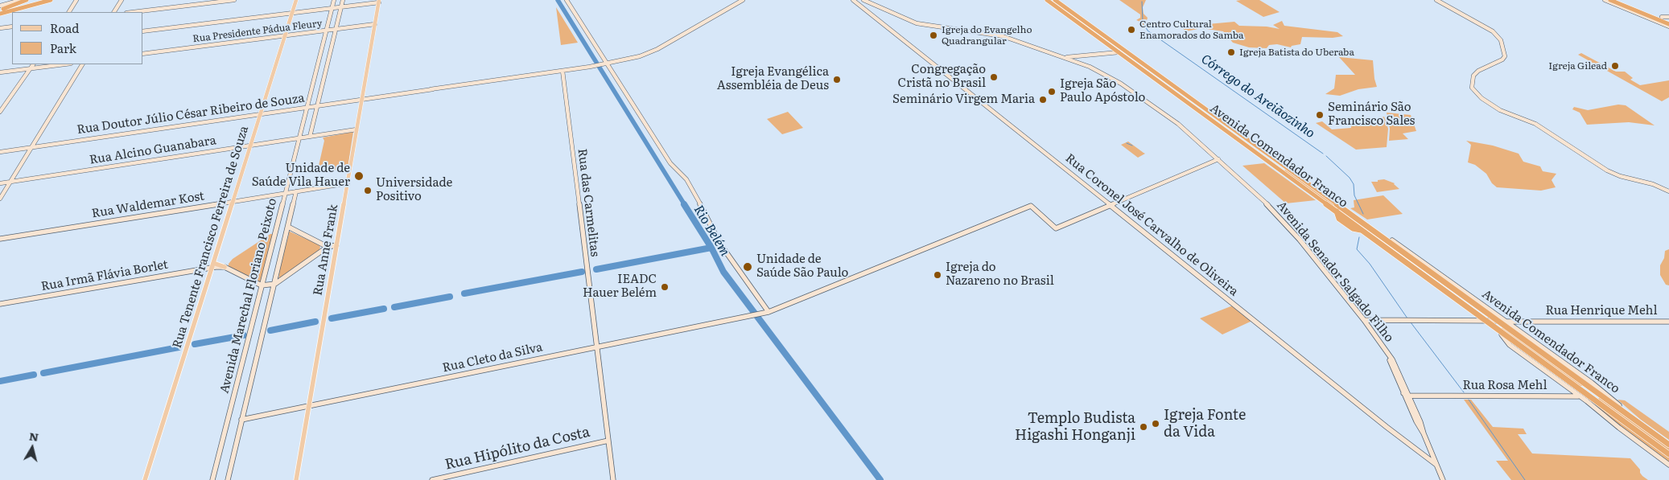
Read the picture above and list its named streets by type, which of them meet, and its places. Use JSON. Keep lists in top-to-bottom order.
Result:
{
  "streets": {
    "highway": ["Avenida Comendador Franco"],
    "main road": ["Rua Tenente Francisco Ferreira de Souza", "Rua Anne Frank"],
    "street": [
      "Rua Presidente Pádua Fleury",
      "Rua Doutor Júlio César Ribeiro de Souza",
      "Rua Alcino Guanabara",
      "Rua das Carmelitas",
      "Rua Waldemar Kost",
      "Rua Coronel José Carvalho de Oliveira",
      "Avenida Senador Salgado Filho",
      "Rua Irmã Flávia Borlet",
      "Avenida Marechal Floriano Peixoto",
      "Rua Henrique Mehl",
      "Rua Cleto da Silva",
      "Rua Rosa Mehl",
      "Rua Hipólito da Costa"
    ]
  },
  "crossings": [
    ["Rua Presidente Pádua Fleury", "Rua Tenente Francisco Ferreira de Souza"],
    ["Rua Presidente Pádua Fleury", "Rua Anne Frank"],
    ["Rua Presidente Pádua Fleury", "Avenida Marechal Floriano Peixoto"],
    ["Rua Doutor Júlio César Ribeiro de Souza", "Rua das Carmelitas"],
    ["Rua Doutor Júlio César Ribeiro de Souza", "Rua Tenente Francisco Ferreira de Souza"],
    ["Rua Doutor Júlio César Ribeiro de Souza", "Rua Anne Frank"],
    ["Rua Doutor Júlio César Ribeiro de Souza", "Avenida Marechal Floriano Peixoto"],
    ["Rua Alcino Guanabara", "Rua Tenente Francisco Ferreira de Souza"],
    ["Rua Alcino Guanabara", "Rua Anne Frank"],
    ["Rua Alcino Guanabara", "Avenida Marechal Floriano Peixoto"],
    ["Avenida Comendador Franco", "Rua Henrique Mehl"],
    ["Avenida Comendador Franco", "Rua Rosa Mehl"],
    ["Rua das Carmelitas", "Rua Cleto da Silva"],
    ["Rua das Carmelitas", "Rua Hipólito da Costa"],
    ["Rua Waldemar Kost", "Rua Tenente Francisco Ferreira de Souza"],
    ["Rua Waldemar Kost", "Rua Anne Frank"],
    ["Rua Waldemar Kost", "Avenida Marechal Floriano Peixoto"],
    ["Rua Coronel José Carvalho de Oliveira", "Avenida Senador Salgado Filho"],
    ["Rua Coronel José Carvalho de Oliveira", "Rua Cleto da Silva"],
    ["Rua Tenente Francisco Ferreira de Souza", "Rua Irmã Flávia Borlet"],
    ["Rua Anne Frank", "Rua Cleto da Silva"],
    ["Avenida Senador Salgado Filho", "Rua Henrique Mehl"],
    ["Avenida Senador Salgado Filho", "Rua Rosa Mehl"],
    ["Rua Irmã Flávia Borlet", "Avenida Marechal Floriano Peixoto"],
    ["Avenida Marechal Floriano Peixoto", "Rua Cleto da Silva"]
  ],
  "water": ["Córrego do Areiãozinho", "Rio Belém"],
  "places": [
    "Centro Cultural Enamorados do Samba",
    "Igreja do Evangelho Quadrangular",
    "Igreja Batista do Uberaba",
    "Igreja Gilead",
    "Congregação Cristã no Brasil",
    "Igreja Evangélica Assembléia de Deus",
    "Igreja São Paulo Apóstolo",
    "Seminário Virgem Maria",
    "Seminário São Francisco Sales",
    "Unidade de Saúde Vila Hauer",
    "Universidade Positivo",
    "Unidade de Saúde São Paulo",
    "Igreja do Nazareno no Brasil",
    "IEADC Hauer Belém",
    "Igreja Fonte da Vida",
    "Templo Budista Higashi Honganji"
  ],
  "legend": ["Road", "Park"],
  "north": "top"
}
